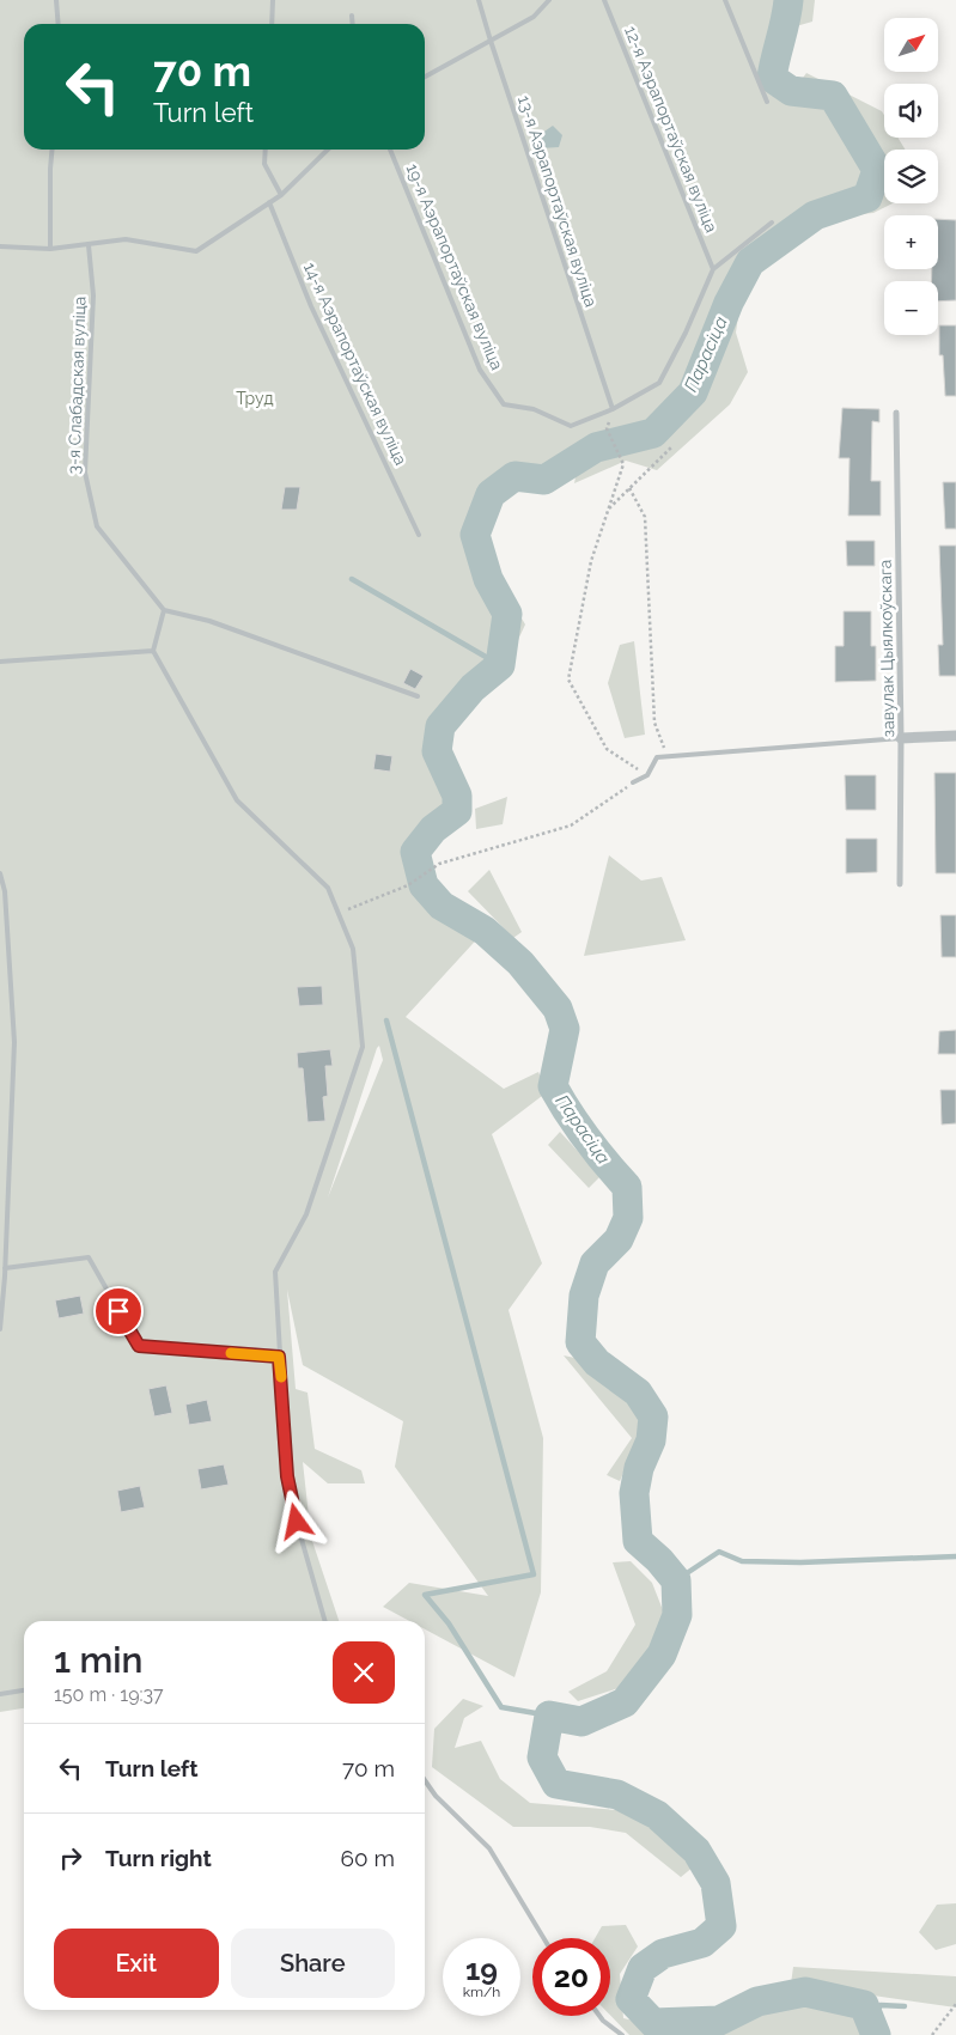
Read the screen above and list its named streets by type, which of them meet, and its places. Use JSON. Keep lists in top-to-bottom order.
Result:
{
  "streets": {
    "street": ["завулак Цыялкоўскага"],
    "lane": [
      "12-я Аэрапортаўская вуліца",
      "13-я Аэрапортаўская вуліца",
      "19-я Аэрапортаўская вуліца",
      "14-я Аэрапортаўская вуліца",
      "3-я Слабадская вуліца"
    ]
  },
  "crossings": [
    ["12-я Аэрапортаўская вуліца", "19-я Аэрапортаўская вуліца"],
    ["13-я Аэрапортаўская вуліца", "19-я Аэрапортаўская вуліца"]
  ],
  "water": ["Парасіца"],
  "parks": ["Труд"],
  "north": "top right",
  "page": {
    "map_buttons": ["+", "−"],
    "turn": ["70 m", "Turn left"],
    "heading": ["1 min", "150 m · 19:37"],
    "list": [
      {
        "name": "Turn left",
        "value": "70 m"
      },
      {
        "name": "Turn right",
        "value": "60 m"
      }
    ],
    "buttons": ["Exit", "Share"],
    "speed": "19 km/h",
    "limit": "20"
  }
}
